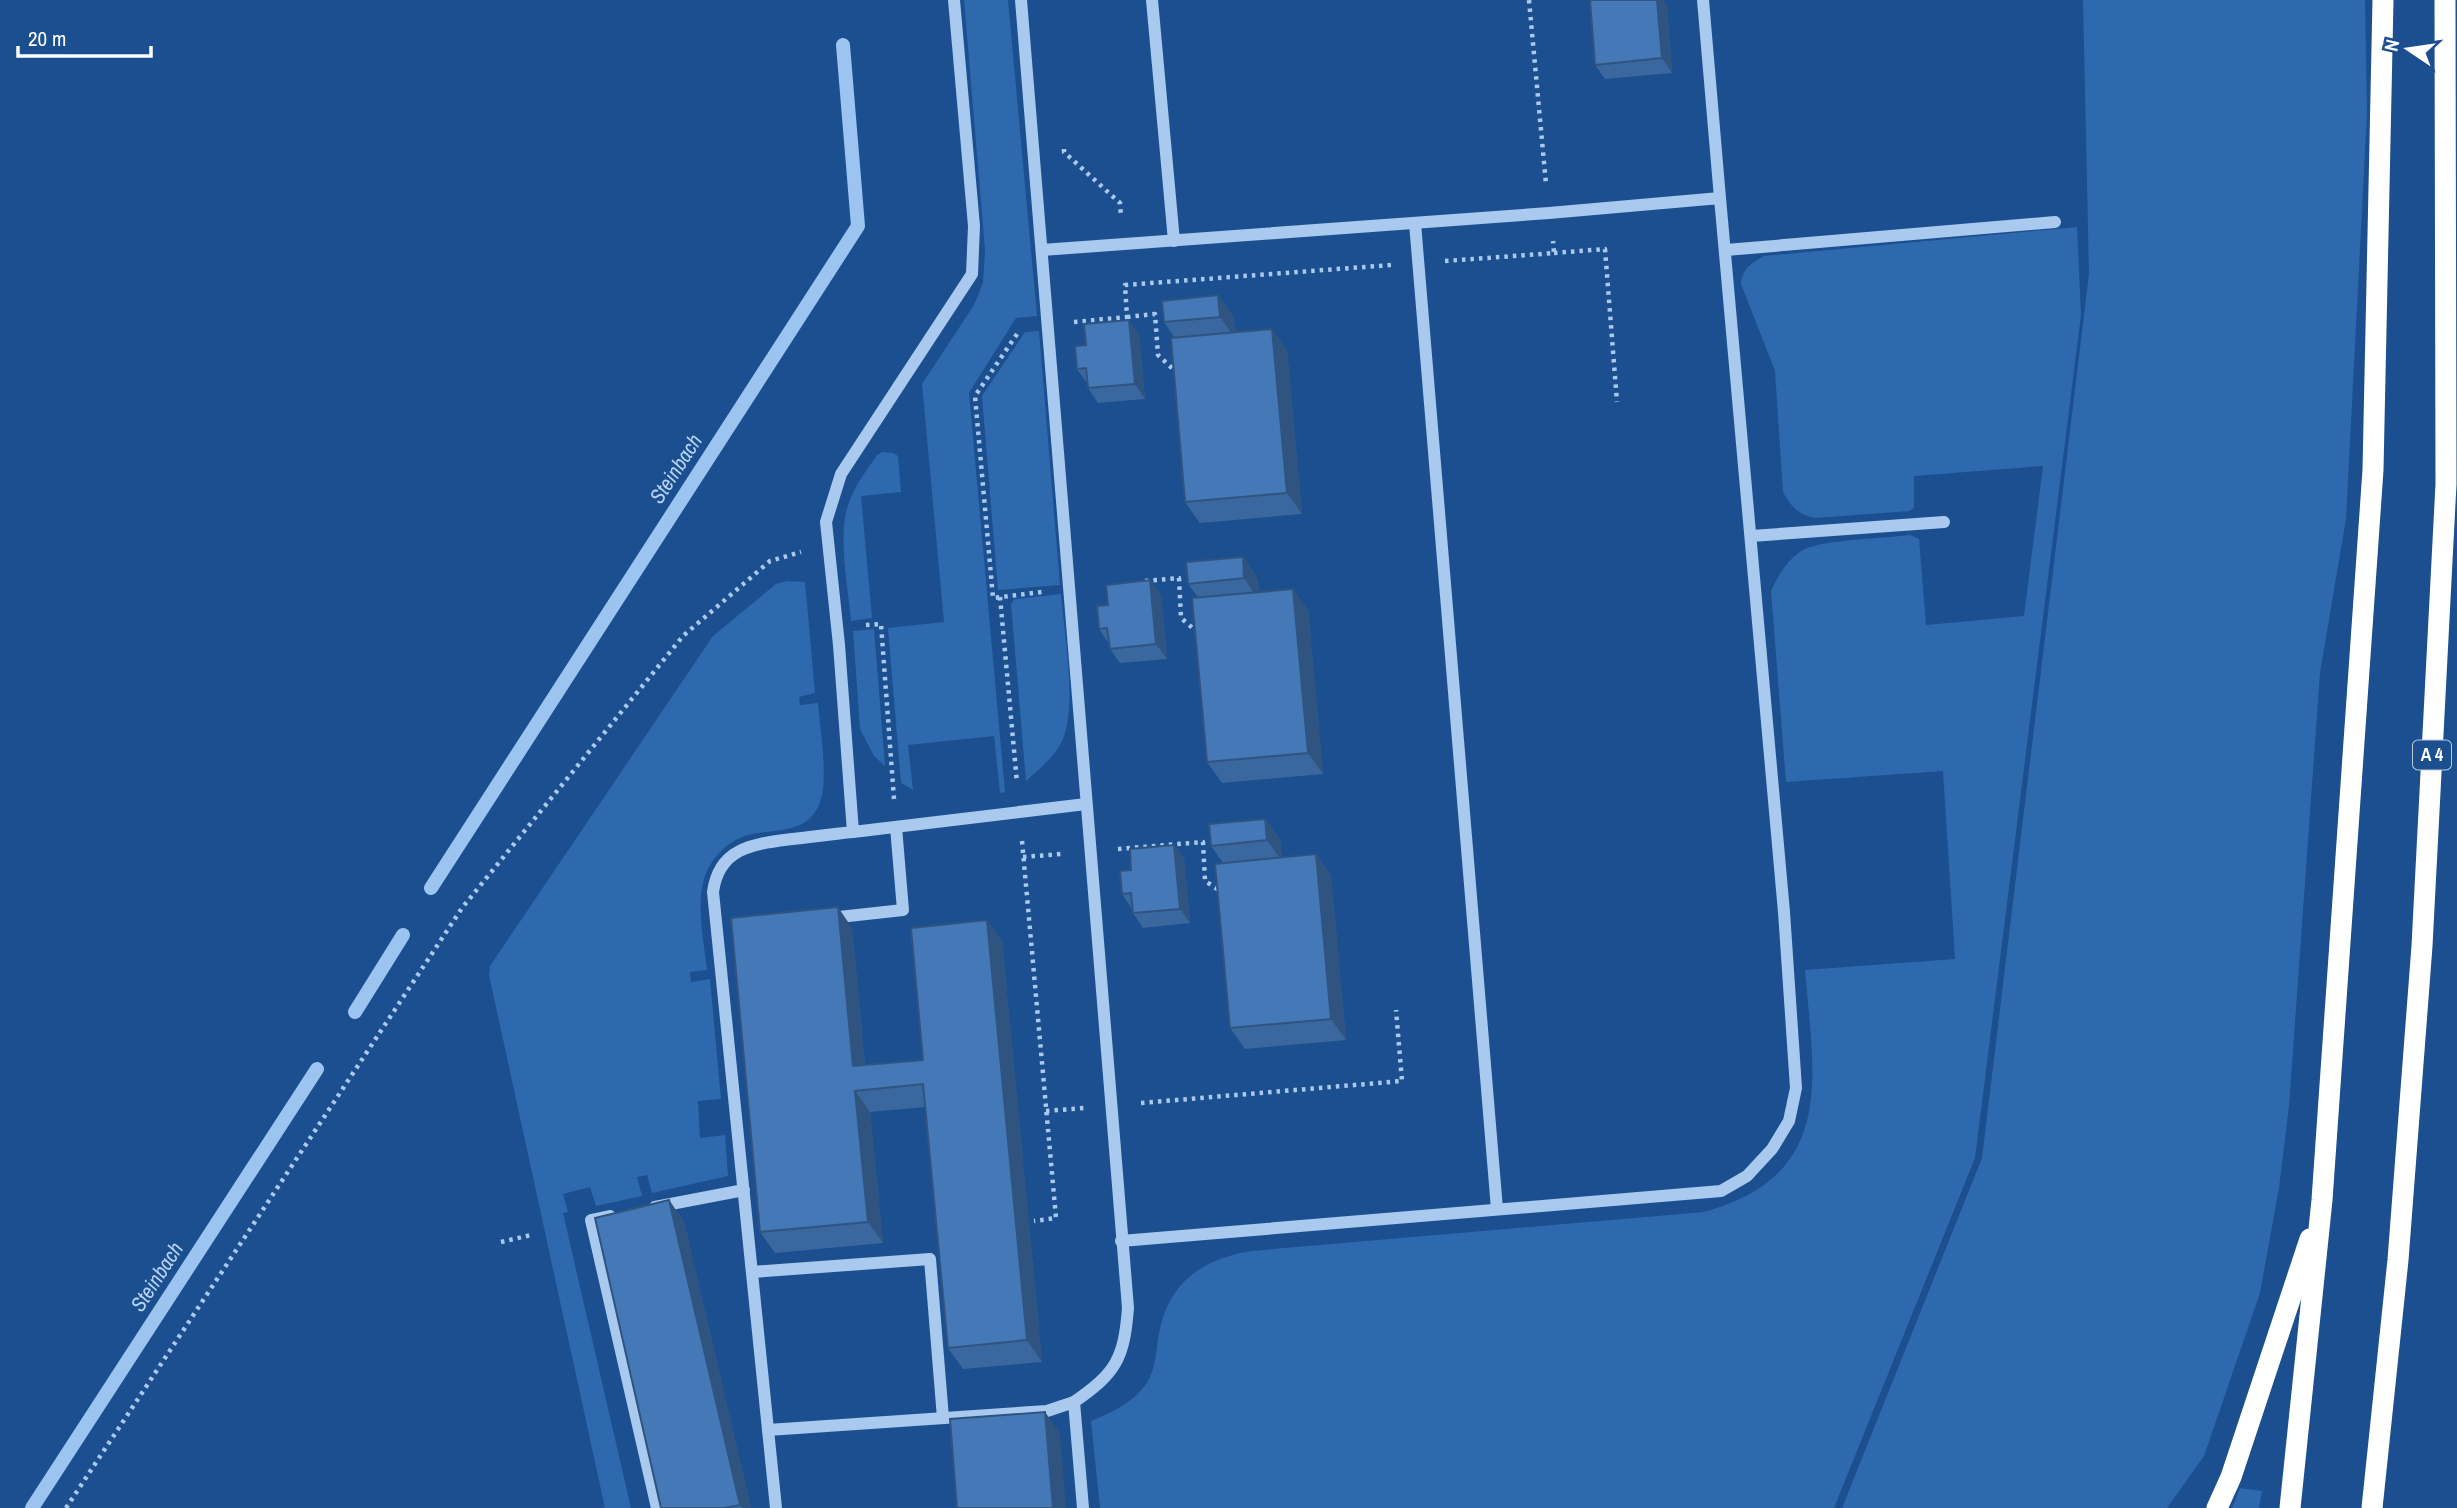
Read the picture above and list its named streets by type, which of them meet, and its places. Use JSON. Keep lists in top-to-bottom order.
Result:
{
  "streets": {
    "highway": ["A 4"]
  },
  "water": ["Steinbach"],
  "scale_bar": "20 m",
  "north": "left"
}
